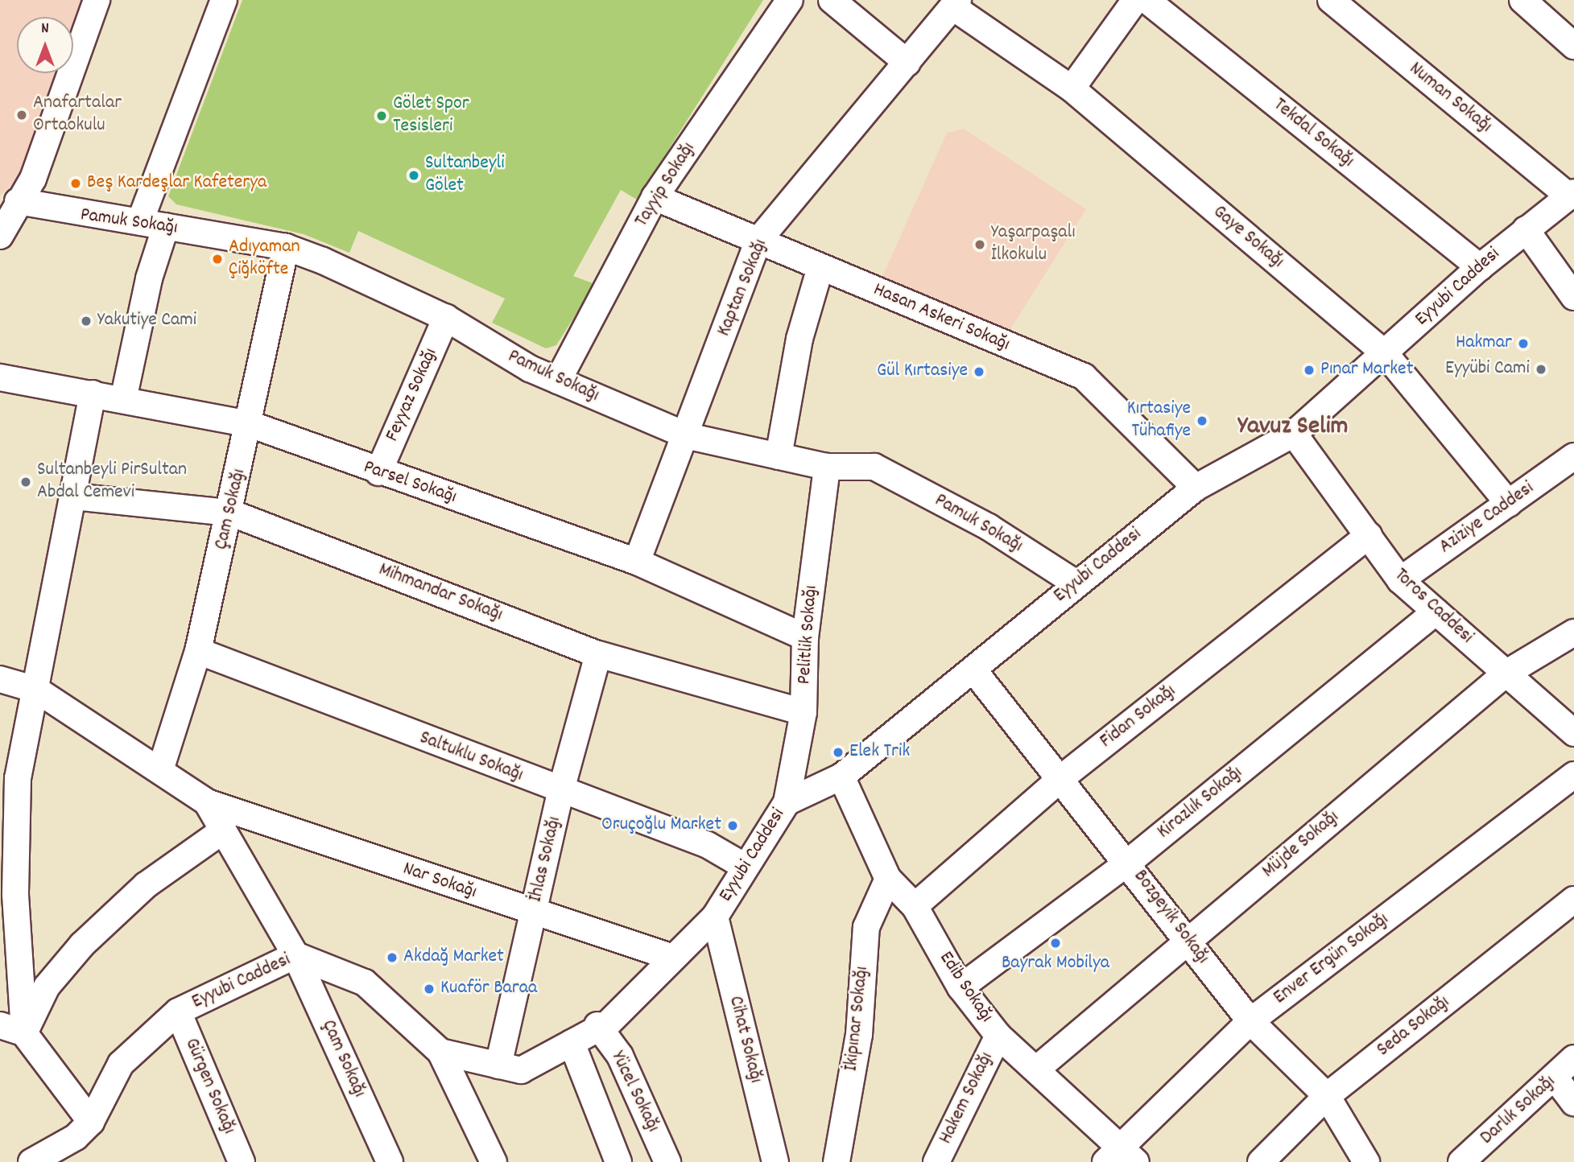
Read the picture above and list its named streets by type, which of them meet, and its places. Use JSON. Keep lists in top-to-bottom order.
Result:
{
  "streets": {
    "street": [
      "Numan Sokağı",
      "Tekdal Sokağı",
      "Tayyip Sokağı",
      "Pamuk Sokağı",
      "Gaye Sokağı",
      "Eyyubi Caddesi",
      "Kaptan Sokağı",
      "Hasan Askeri Sokağı",
      "Feyyaz Sokağı",
      "Parsel Sokağı",
      "Çam Sokağı",
      "Aziziye Caddesi",
      "Mihmandar Sokağı",
      "Toros Caddesi",
      "Pelitlik Sokağı",
      "Fidan Sokağı",
      "Saltuklu Sokağı",
      "Kirazlık Sokağı",
      "Müjde Sokağı",
      "İhlas Sokağı",
      "Nar Sokağı",
      "Bozgeyik Sokağı",
      "Enver Ergün Sokağı",
      "Edib Sokağı",
      "İkipınar Sokağı",
      "Seda Sokağı",
      "Cihat Sokağı",
      "Gürgen Sokağı",
      "Yücel Sokağı",
      "Hakem Sokağı",
      "Darlık Sokağı"
    ]
  },
  "crossings": [
    ["Numan Sokağı", "Eyyubi Caddesi"],
    ["Tekdal Sokağı", "Eyyubi Caddesi"],
    ["Tayyip Sokağı", "Pamuk Sokağı"],
    ["Tayyip Sokağı", "Hasan Askeri Sokağı"],
    ["Pamuk Sokağı", "Eyyubi Caddesi"],
    ["Pamuk Sokağı", "Kaptan Sokağı"],
    ["Pamuk Sokağı", "Feyyaz Sokağı"],
    ["Pamuk Sokağı", "Çam Sokağı"],
    ["Pamuk Sokağı", "Pelitlik Sokağı"],
    ["Gaye Sokağı", "Eyyubi Caddesi"],
    ["Gaye Sokağı", "Kaptan Sokağı"],
    ["Gaye Sokağı", "Aziziye Caddesi"],
    ["Eyyubi Caddesi", "Hasan Askeri Sokağı"],
    ["Eyyubi Caddesi", "Çam Sokağı"],
    ["Eyyubi Caddesi", "Toros Caddesi"],
    ["Eyyubi Caddesi", "Pelitlik Sokağı"],
    ["Eyyubi Caddesi", "Saltuklu Sokağı"],
    ["Eyyubi Caddesi", "İhlas Sokağı"],
    ["Eyyubi Caddesi", "Nar Sokağı"],
    ["Eyyubi Caddesi", "Bozgeyik Sokağı"],
    ["Eyyubi Caddesi", "Edib Sokağı"],
    ["Eyyubi Caddesi", "Cihat Sokağı"],
    ["Eyyubi Caddesi", "Gürgen Sokağı"],
    ["Eyyubi Caddesi", "Yücel Sokağı"],
    ["Kaptan Sokağı", "Hasan Askeri Sokağı"],
    ["Kaptan Sokağı", "Parsel Sokağı"],
    ["Feyyaz Sokağı", "Parsel Sokağı"],
    ["Parsel Sokağı", "Çam Sokağı"],
    ["Parsel Sokağı", "Pelitlik Sokağı"],
    ["Çam Sokağı", "Mihmandar Sokağı"],
    ["Çam Sokağı", "Saltuklu Sokağı"],
    ["Çam Sokağı", "Nar Sokağı"],
    ["Aziziye Caddesi", "Toros Caddesi"],
    ["Mihmandar Sokağı", "Pelitlik Sokağı"],
    ["Mihmandar Sokağı", "İhlas Sokağı"],
    ["Toros Caddesi", "Fidan Sokağı"],
    ["Toros Caddesi", "Kirazlık Sokağı"],
    ["Toros Caddesi", "Müjde Sokağı"],
    ["Fidan Sokağı", "Bozgeyik Sokağı"],
    ["Fidan Sokağı", "Edib Sokağı"],
    ["Saltuklu Sokağı", "İhlas Sokağı"],
    ["Kirazlık Sokağı", "Bozgeyik Sokağı"],
    ["Kirazlık Sokağı", "Edib Sokağı"],
    ["Müjde Sokağı", "Bozgeyik Sokağı"],
    ["Müjde Sokağı", "Edib Sokağı"],
    ["İhlas Sokağı", "Nar Sokağı"],
    ["Bozgeyik Sokağı", "Enver Ergün Sokağı"],
    ["Bozgeyik Sokağı", "Seda Sokağı"],
    ["Enver Ergün Sokağı", "Edib Sokağı"],
    ["Edib Sokağı", "İkipınar Sokağı"],
    ["Edib Sokağı", "Hakem Sokağı"]
  ],
  "districts": ["Yavuz Selim"],
  "places": [
    "Anafartalar Ortaokulu",
    "Gölet Spor Tesisleri",
    "Sultanbeyli Gölet",
    "Beş Kardeşlar Kafeterya",
    "Yaşarpaşalı İlkokulu",
    "Adıyaman Çiğköfte",
    "Yakutiye Cami",
    "Hakmar",
    "Eyyübi Cami",
    "Pınar Market",
    "Gül Kırtasiye",
    "Kırtasiye Tühafiye",
    "Sultanbeyli PirSultan Abdal Cemevi",
    "Elek Trik",
    "Oruçoğlu Market",
    "Bayrak Mobilya",
    "Akdağ Market",
    "Kuaför Baraa"
  ],
  "north": "top"
}
